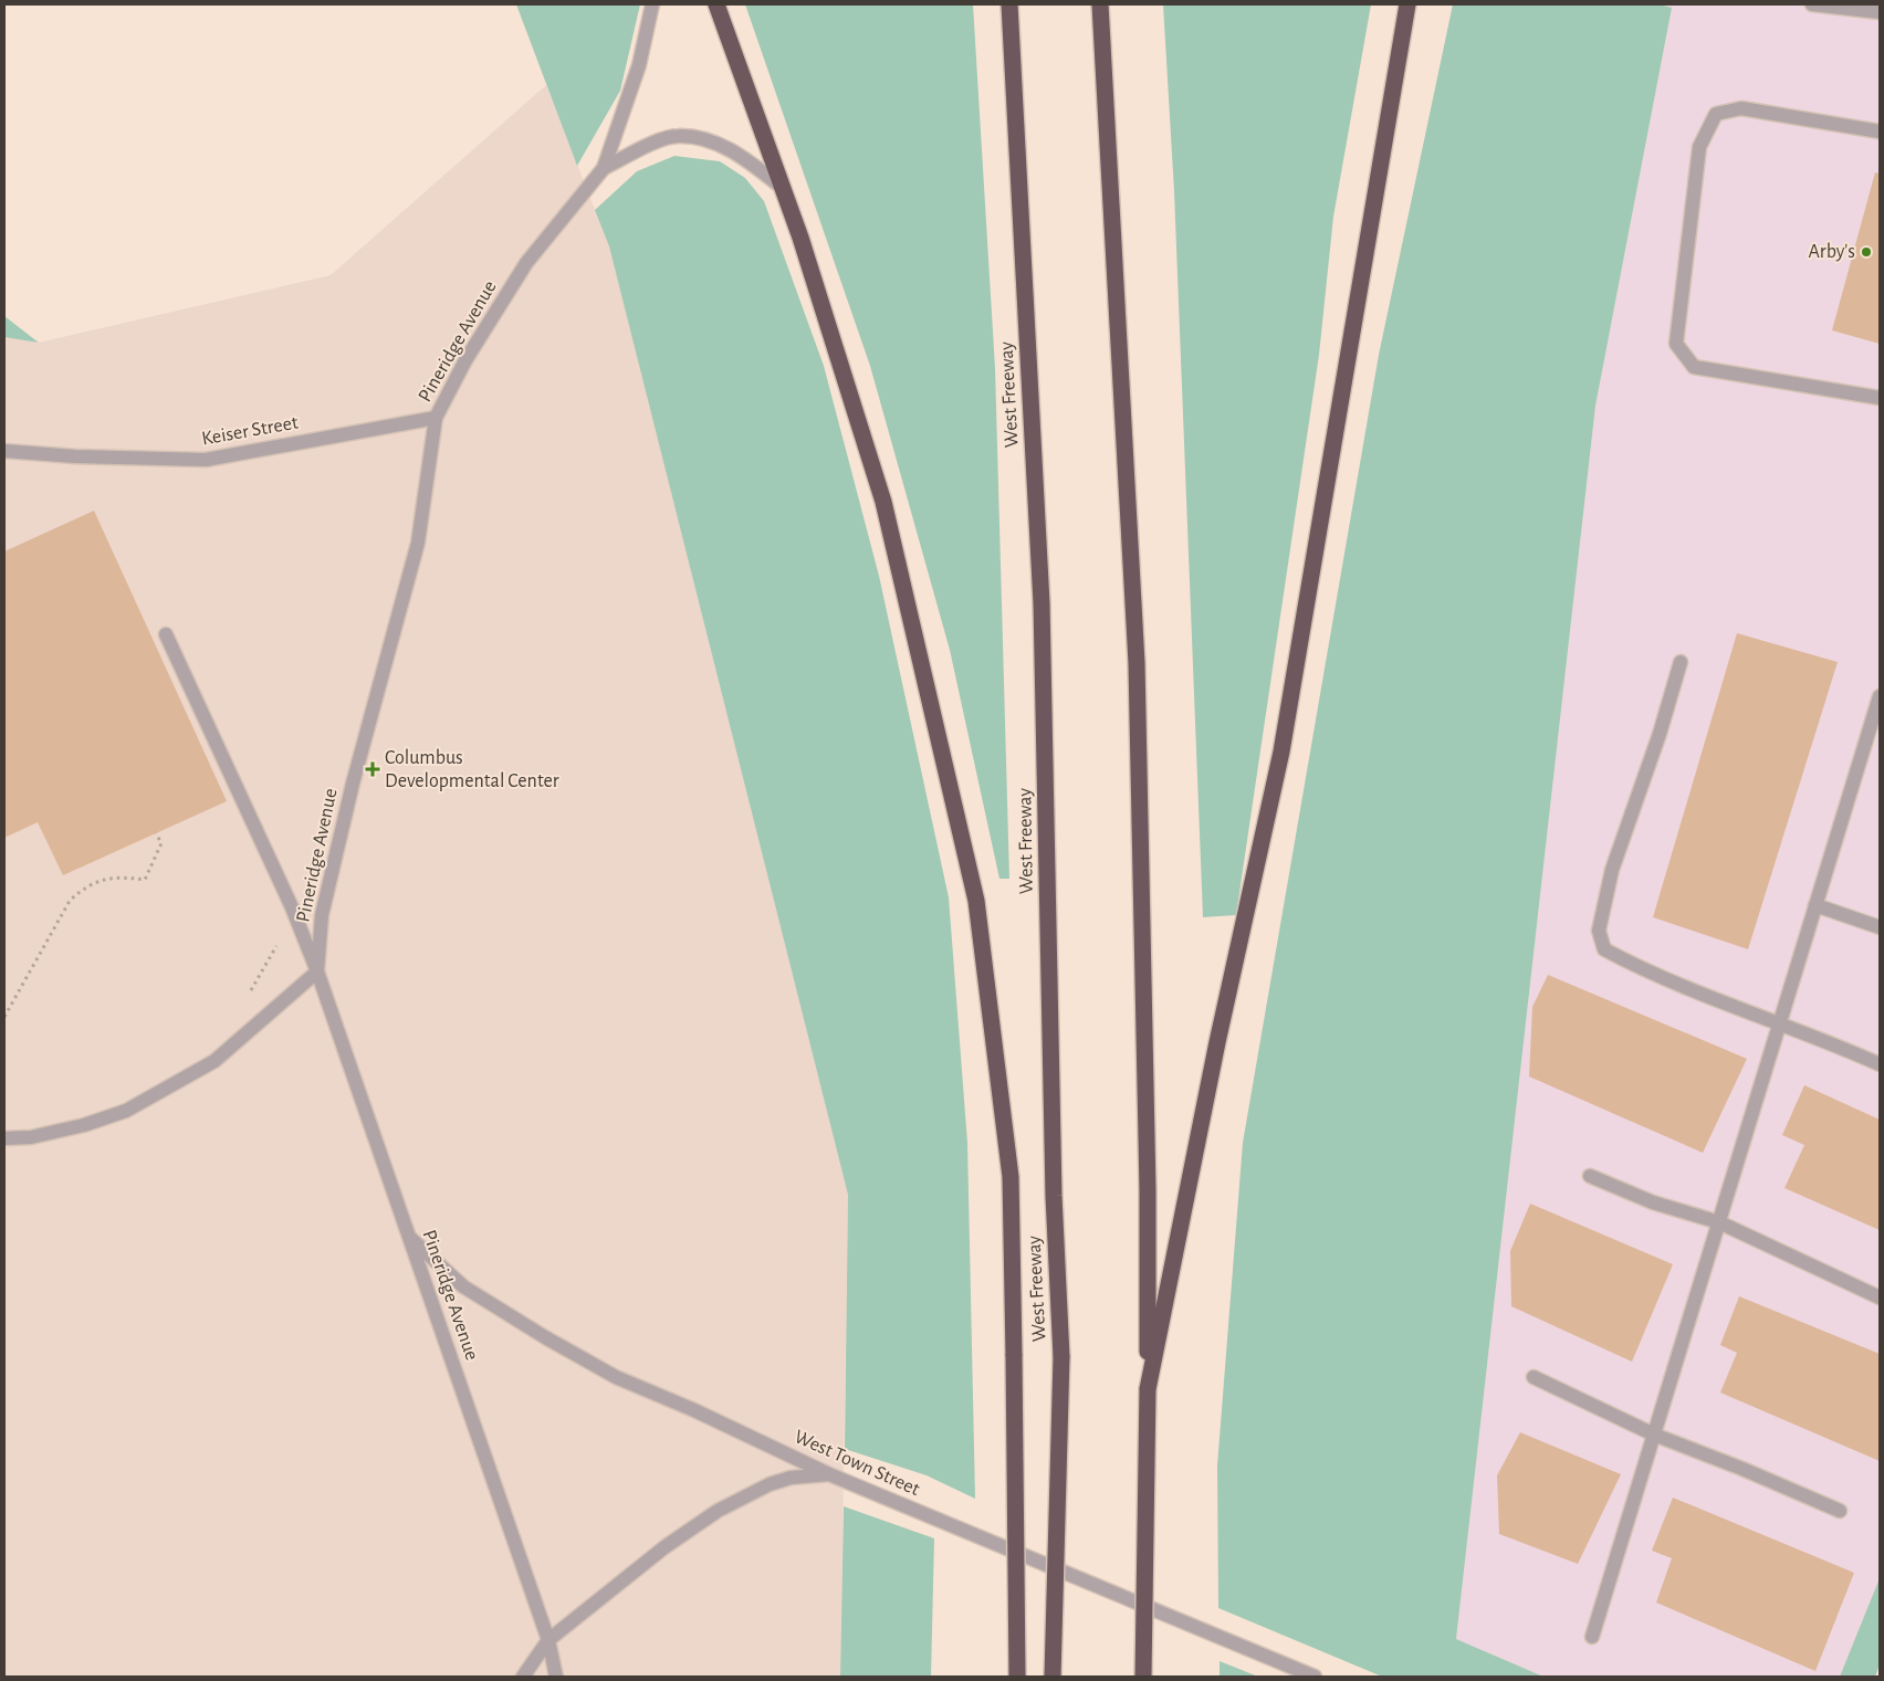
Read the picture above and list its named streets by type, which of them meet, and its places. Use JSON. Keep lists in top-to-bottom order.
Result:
{
  "streets": {
    "highway": ["West Freeway"],
    "street": ["Pineridge Avenue", "Keiser Street", "West Town Street"]
  },
  "crossings": [
    ["Pineridge Avenue", "Keiser Street"],
    ["Pineridge Avenue", "West Town Street"]
  ],
  "places": {
    "other": ["Arby's"],
    "health": ["Columbus Developmental Center"]
  }
}
